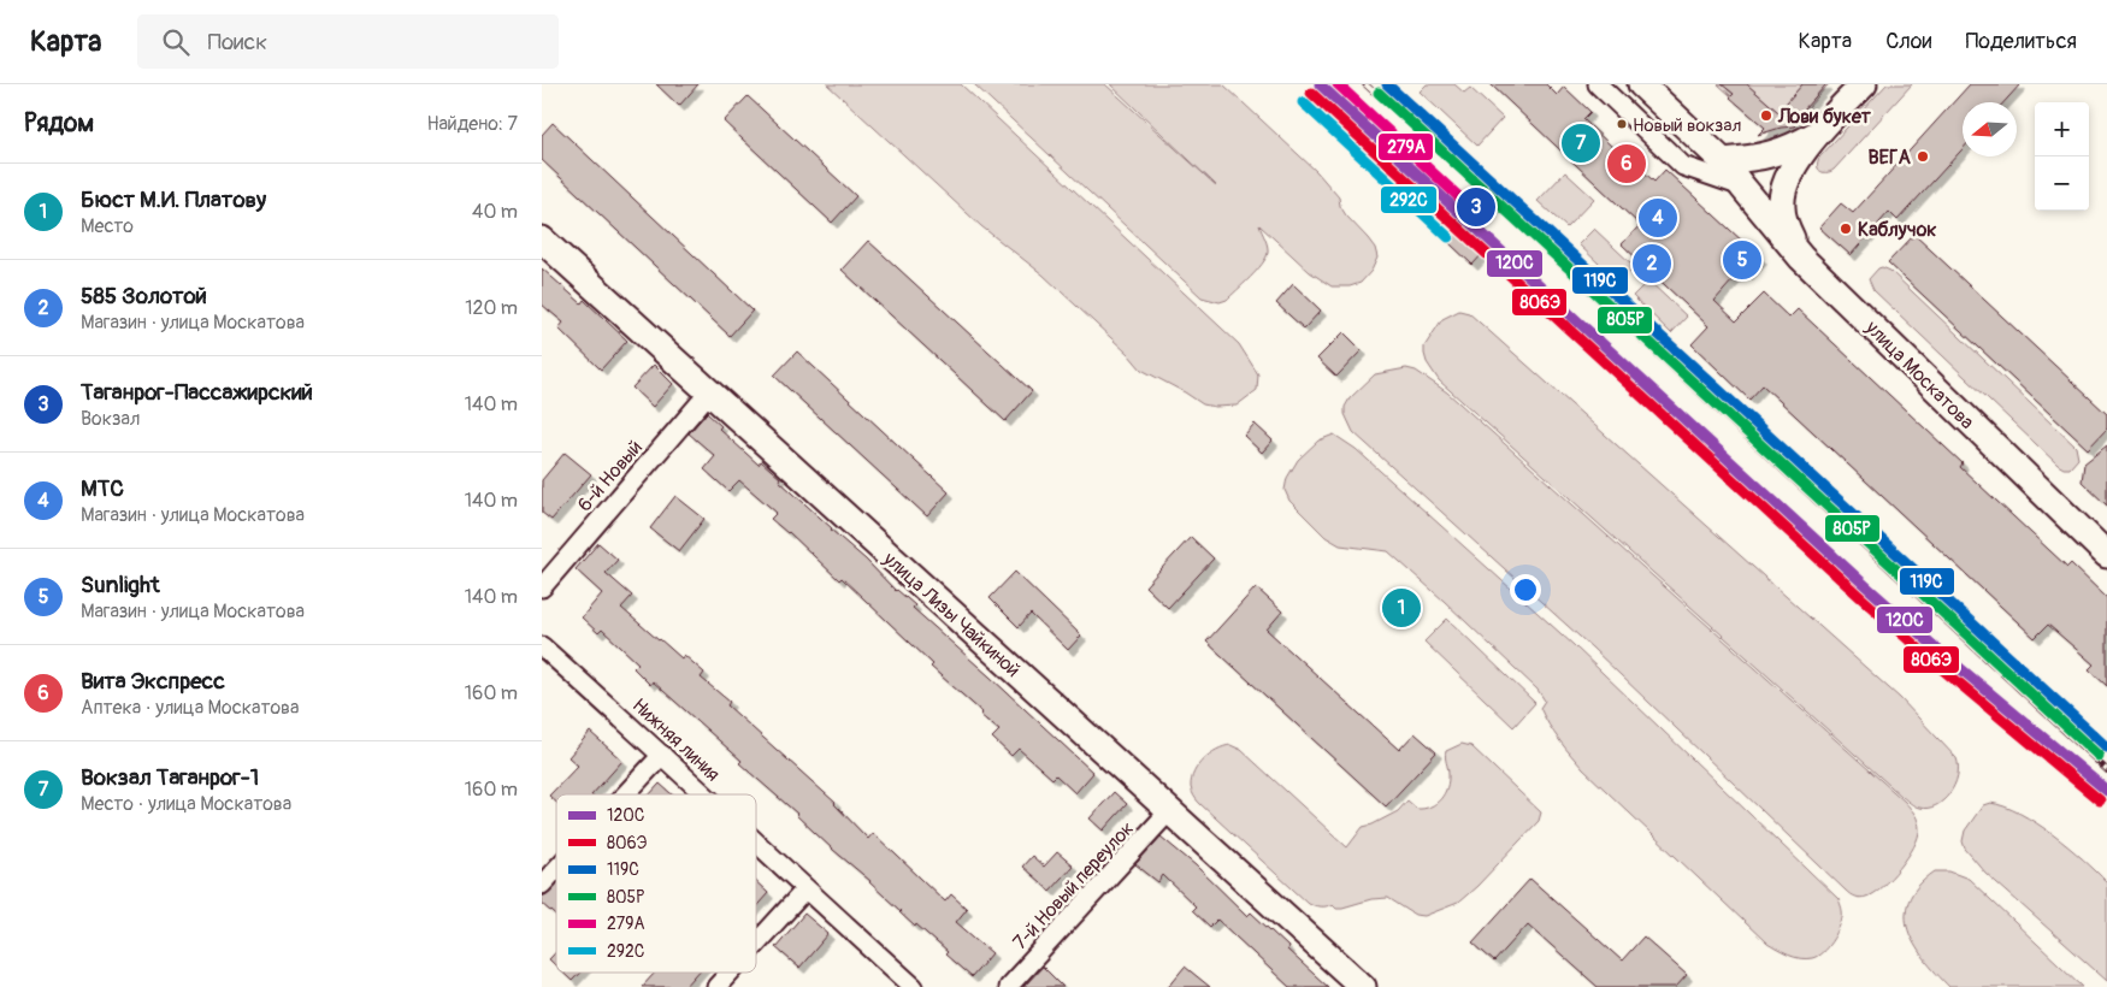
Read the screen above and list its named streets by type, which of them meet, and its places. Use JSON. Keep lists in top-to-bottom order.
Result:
{
  "streets": {
    "main road": ["улица Москатова", "улица Лизы Чайкиной"],
    "street": ["6-й Новый", "Нижняя линия", "7-й Новый переулок"]
  },
  "crossings": [
    ["6-й Новый", "улица Лизы Чайкиной"],
    ["улица Лизы Чайкиной", "7-й Новый переулок"]
  ],
  "places": [
    "Лови букет",
    "Новый вокзал",
    "ВЕГА",
    "Каблучок"
  ],
  "lines": [
    "transit line 120С",
    "transit line 119С",
    "transit line 279А",
    "transit line 806Э",
    "transit line 805Р",
    "transit line 292С"
  ],
  "legend": [
    "120С",
    "806Э",
    "119С",
    "805Р",
    "279А",
    "292С"
  ],
  "north": "left",
  "page": {
    "header": "Карта",
    "search": "Поиск",
    "nav": ["Карта", "Слои", "Поделиться"],
    "heading": ["Рядом", "Найдено: 7"],
    "map_buttons": ["+", "−"],
    "pins": [
      "7",
      "6",
      "3",
      "4",
      "5",
      "2",
      "1"
    ],
    "list": [
      {
        "mark": "1",
        "name": "Бюст М.И. Платову",
        "note": "Место",
        "value": "40 m"
      },
      {
        "mark": "2",
        "name": "585 Золотой",
        "note": "Магазин · улица Москатова",
        "value": "120 m"
      },
      {
        "mark": "3",
        "name": "Таганрог-Пассажирский",
        "note": "Вокзал",
        "value": "140 m"
      },
      {
        "mark": "4",
        "name": "МТС",
        "note": "Магазин · улица Москатова",
        "value": "140 m"
      },
      {
        "mark": "5",
        "name": "Sunlight",
        "note": "Магазин · улица Москатова",
        "value": "140 m"
      },
      {
        "mark": "6",
        "name": "Вита Экспресс",
        "note": "Аптека · улица Москатова",
        "value": "160 m"
      },
      {
        "mark": "7",
        "name": "Вокзал Таганрог-1",
        "note": "Место · улица Москатова",
        "value": "160 m"
      }
    ]
  }
}
